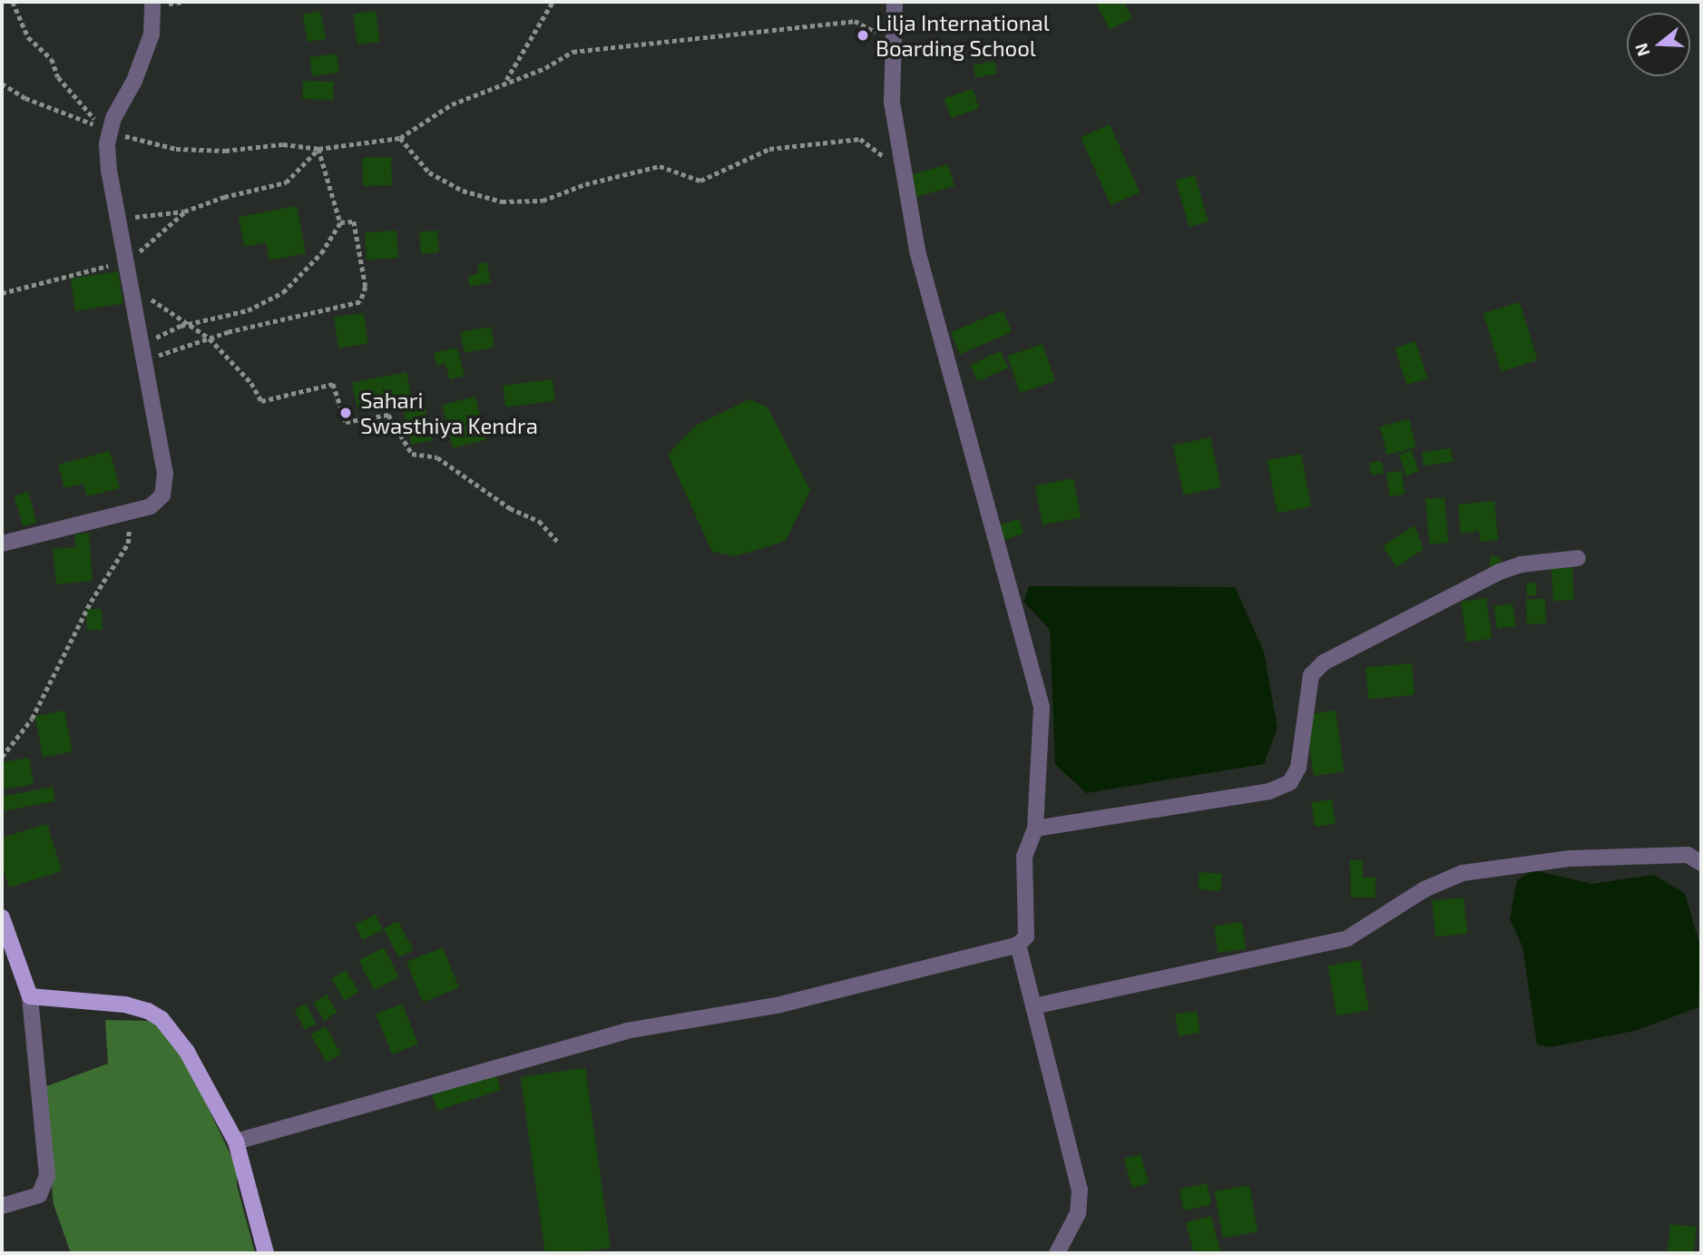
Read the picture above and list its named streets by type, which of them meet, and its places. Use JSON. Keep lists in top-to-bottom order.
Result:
{
  "places": ["Lilja International Boarding School", "Sahari Swasthiya Kendra"],
  "north": "left"
}
